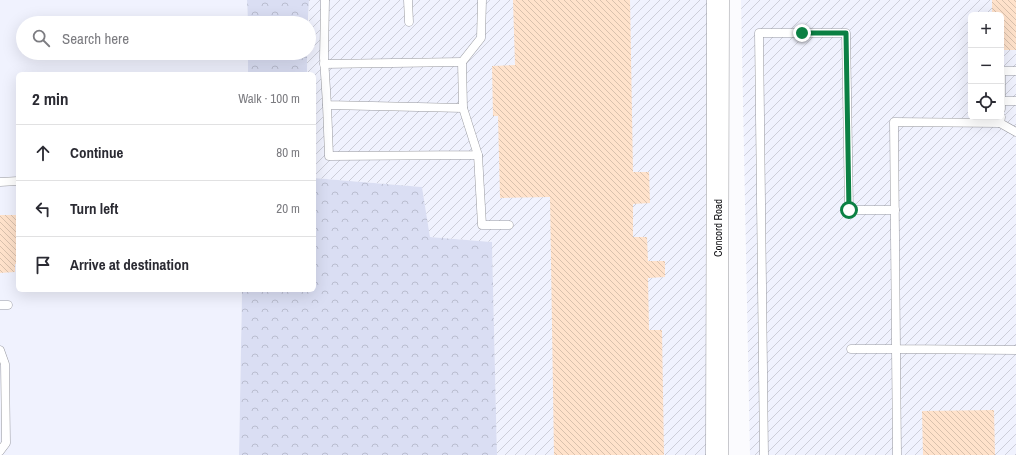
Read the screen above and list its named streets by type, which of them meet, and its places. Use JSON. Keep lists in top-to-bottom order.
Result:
{
  "streets": {
    "street": ["Concord Road"]
  },
  "page": {
    "map_buttons": ["+", "−"],
    "search": "Search here",
    "heading": ["2 min", "Walk · 100 m"],
    "list": [
      ["Continue", "80 m"],
      ["Turn left", "20 m"],
      "Arrive at destination"
    ]
  }
}
